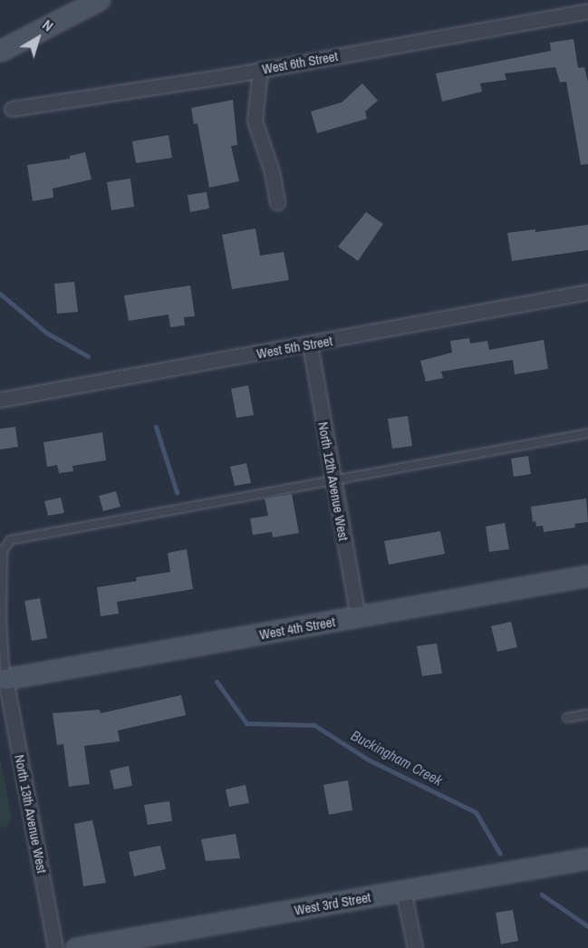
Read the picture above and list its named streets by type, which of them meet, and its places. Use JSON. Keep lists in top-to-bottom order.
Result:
{
  "streets": {
    "street": [
      "West 6th Street",
      "West 5th Street",
      "North 12th Avenue West",
      "West 4th Street",
      "North 13th Avenue West",
      "West 3rd Street"
    ]
  },
  "crossings": [
    ["West 5th Street", "North 12th Avenue West"],
    ["North 12th Avenue West", "West 4th Street"],
    ["West 4th Street", "North 13th Avenue West"]
  ],
  "water": ["Buckingham Creek"],
  "north": "top right"
}
